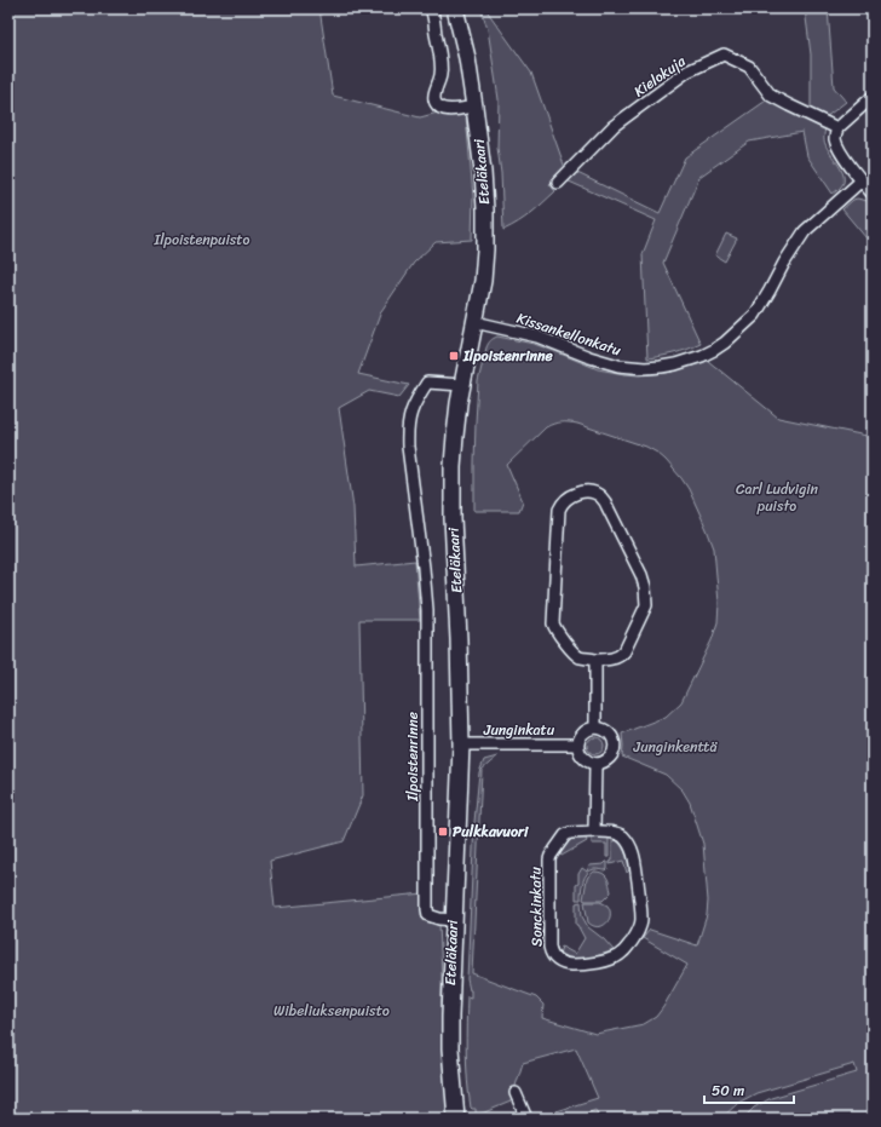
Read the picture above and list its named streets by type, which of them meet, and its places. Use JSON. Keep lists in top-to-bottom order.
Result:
{
  "streets": {
    "main road": ["Eteläkaari"],
    "street": [
      "Kielokuja",
      "Kissankellonkatu",
      "Junginkatu",
      "Ilpoistenrinne",
      "Sonckinkatu"
    ]
  },
  "crossings": [
    ["Eteläkaari", "Kissankellonkatu"],
    ["Eteläkaari", "Junginkatu"],
    ["Eteläkaari", "Ilpoistenrinne"]
  ],
  "parks": [
    "Ilpoistenpuisto",
    "Carl Ludvigin puisto",
    "Junginkenttä",
    "Wibeliuksenpuisto"
  ],
  "places": {
    "transit": ["Ilpoistenrinne", "Pulkkavuori"]
  },
  "scale_bar": "50 m"
}
